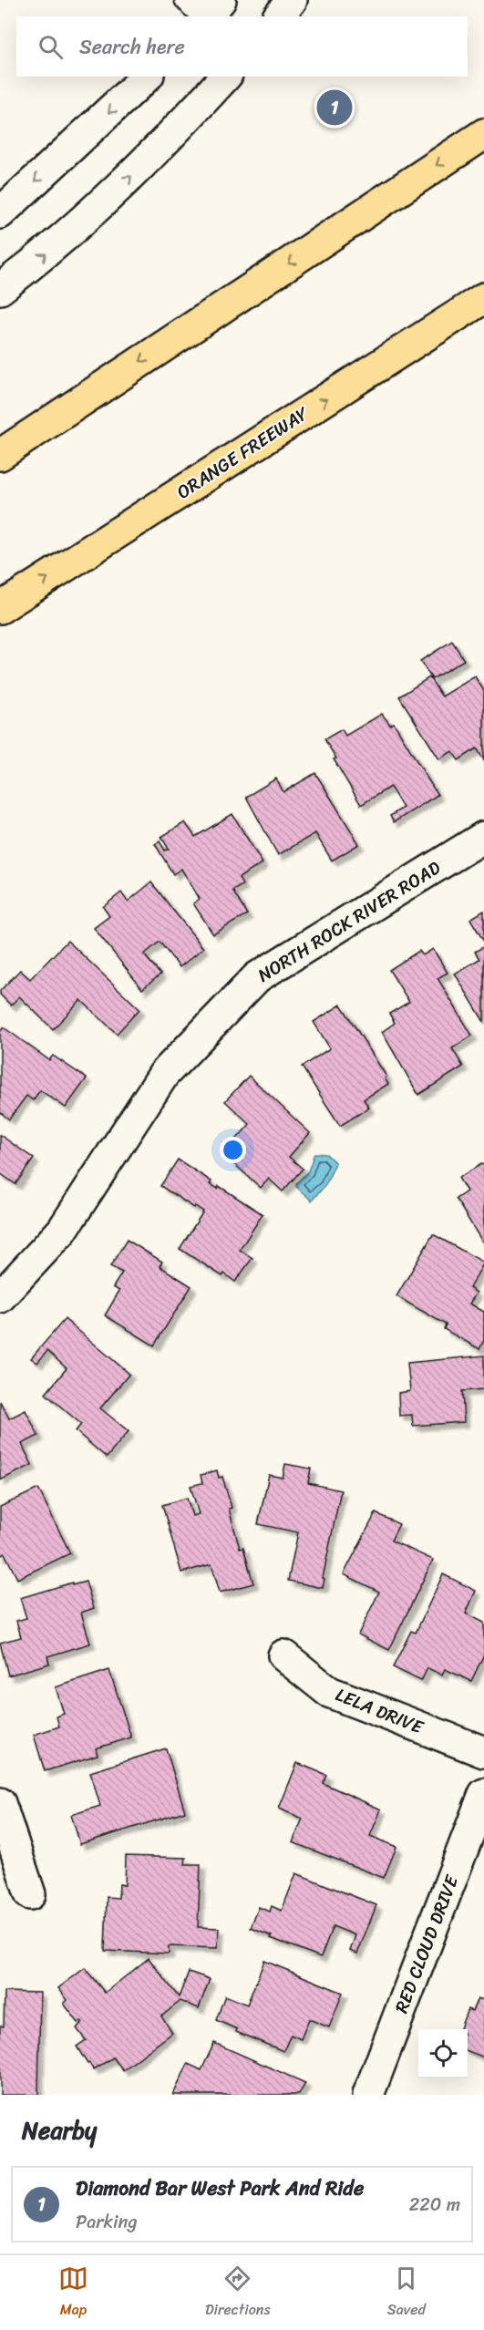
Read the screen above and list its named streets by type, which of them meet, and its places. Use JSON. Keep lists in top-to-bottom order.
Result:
{
  "streets": {
    "highway": ["ORANGE FREEWAY"],
    "street": ["NORTH ROCK RIVER ROAD", "LELA DRIVE", "RED CLOUD DRIVE"]
  },
  "page": {
    "search": "Search here",
    "pins": "1",
    "heading": "Nearby",
    "list": [
      {
        "mark": "1",
        "name": "Diamond Bar West Park And Ride",
        "note": "Parking",
        "value": "220 m"
      }
    ],
    "nav": ["Map", "Directions", "Saved"]
  }
}
